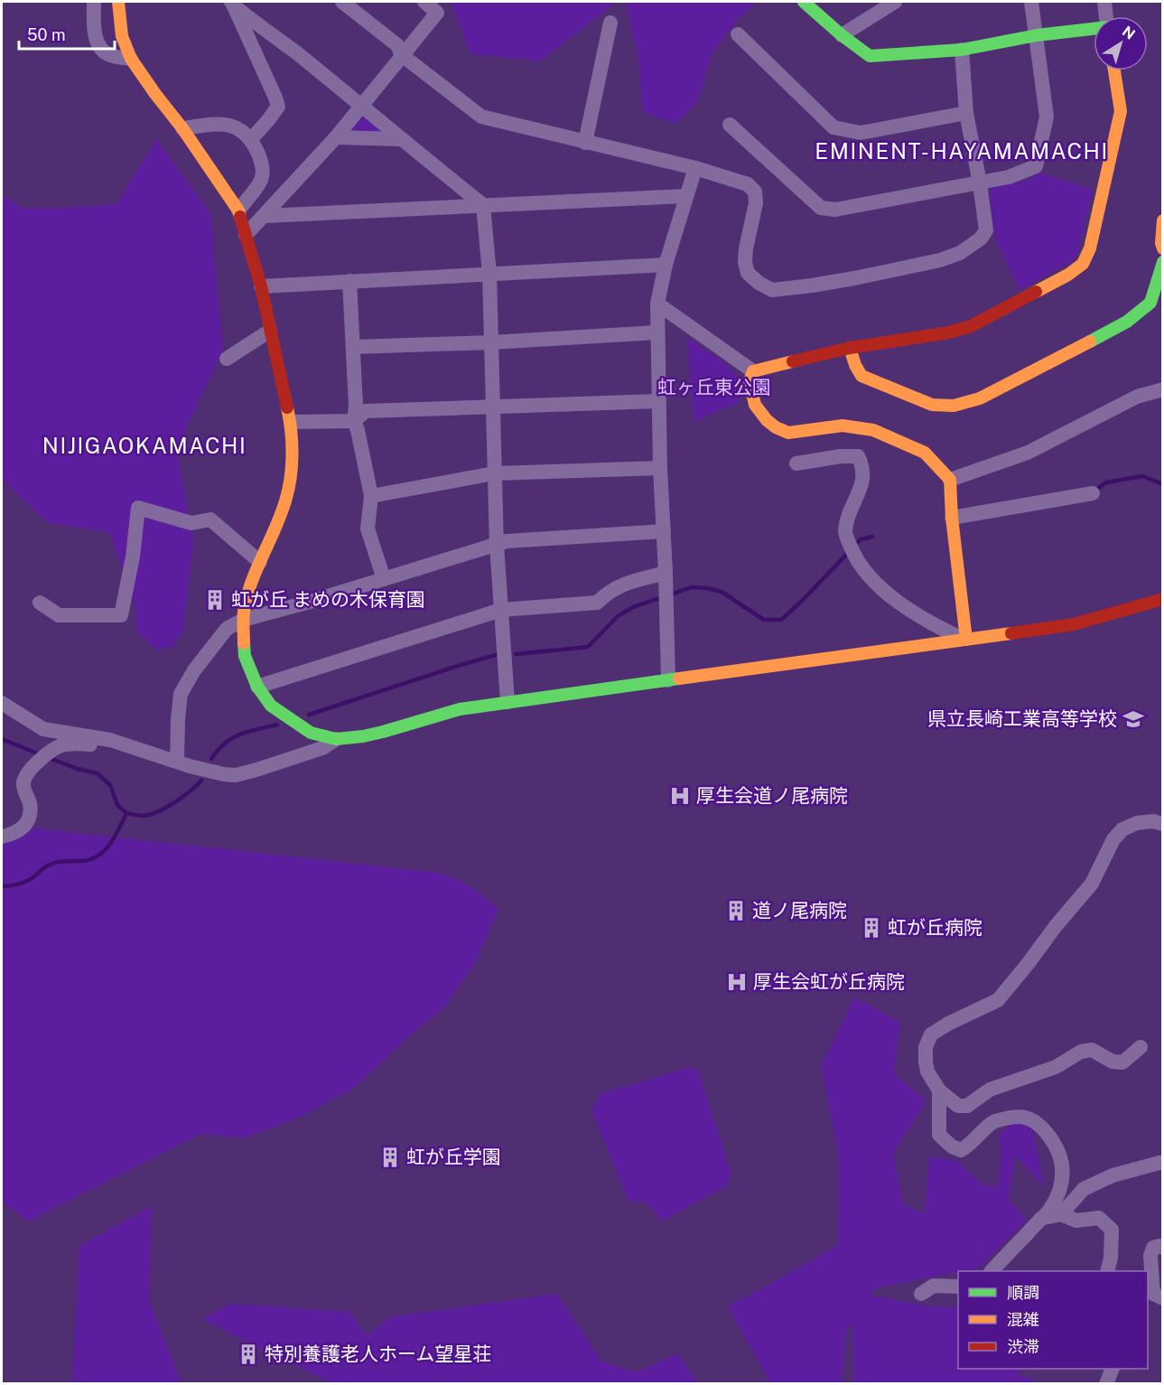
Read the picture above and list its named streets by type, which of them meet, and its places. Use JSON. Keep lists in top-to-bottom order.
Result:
{
  "districts": ["EMINENT-HAYAMAMACHI", "NIJIGAOKAMACHI"],
  "parks": ["虹ヶ丘東公園"],
  "places": {
    "building": [
      "虹が丘 まめの木保育園",
      "道ノ尾病院",
      "虹が丘病院",
      "虹が丘学園",
      "特別養護老人ホーム望星荘"
    ],
    "school or university": ["県立長崎工業高等学校"],
    "hospital": ["厚生会道ノ尾病院", "厚生会虹が丘病院"]
  },
  "legend": ["順調", "混雑", "渋滞"],
  "scale_bar": "50 m",
  "north": "top right"
}
